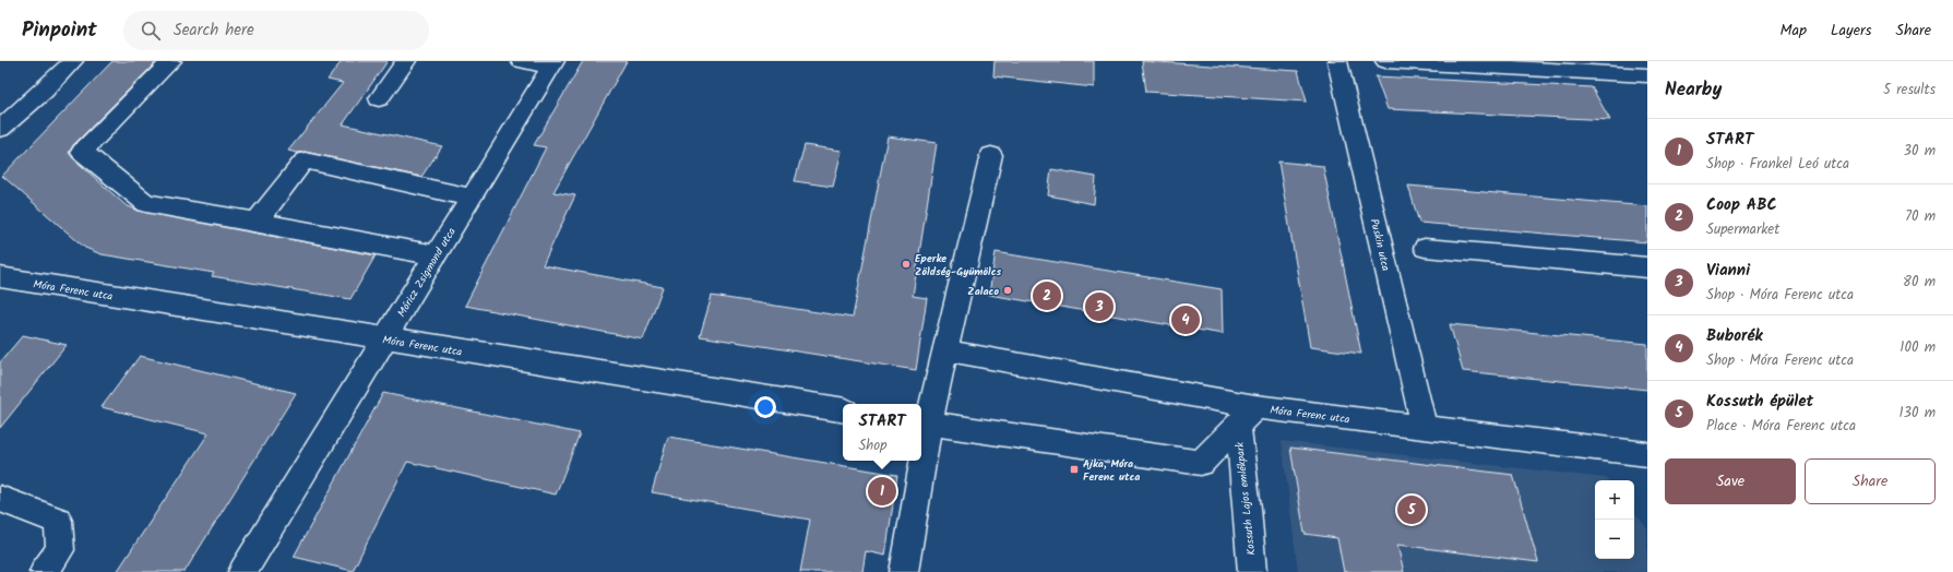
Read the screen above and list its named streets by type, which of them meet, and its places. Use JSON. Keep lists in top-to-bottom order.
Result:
{
  "streets": {
    "street": [
      "Puskin utca",
      "Móricz Zsigmond utca",
      "Móra Ferenc utca",
      "Kossuth Lajos emlékpark"
    ]
  },
  "crossings": [
    ["Puskin utca", "Móra Ferenc utca"],
    ["Móricz Zsigmond utca", "Móra Ferenc utca"],
    ["Móra Ferenc utca", "Kossuth Lajos emlékpark"]
  ],
  "places": {
    "other": ["Eperke Zöldség-Gyümölcs", "Zalaco"],
    "transit": ["Ajka, Móra Ferenc utca"]
  },
  "page": {
    "header": "Pinpoint",
    "search": "Search here",
    "nav": ["Map", "Layers", "Share"],
    "heading": ["Nearby", "5 results"],
    "list": [
      {
        "mark": "1",
        "name": "START",
        "note": "Shop · Frankel Leó utca",
        "value": "30 m"
      },
      {
        "mark": "2",
        "name": "Coop ABC",
        "note": "Supermarket",
        "value": "70 m"
      },
      {
        "mark": "3",
        "name": "Vianni",
        "note": "Shop · Móra Ferenc utca",
        "value": "80 m"
      },
      {
        "mark": "4",
        "name": "Buborék",
        "note": "Shop · Móra Ferenc utca",
        "value": "100 m"
      },
      {
        "mark": "5",
        "name": "Kossuth épület",
        "note": "Place · Móra Ferenc utca",
        "value": "130 m"
      }
    ],
    "pins": [
      "2",
      "3",
      "4",
      "1",
      "5"
    ],
    "popup": ["START", "Shop"],
    "buttons": ["Save", "Share"],
    "map_buttons": ["+", "−"]
  }
}
